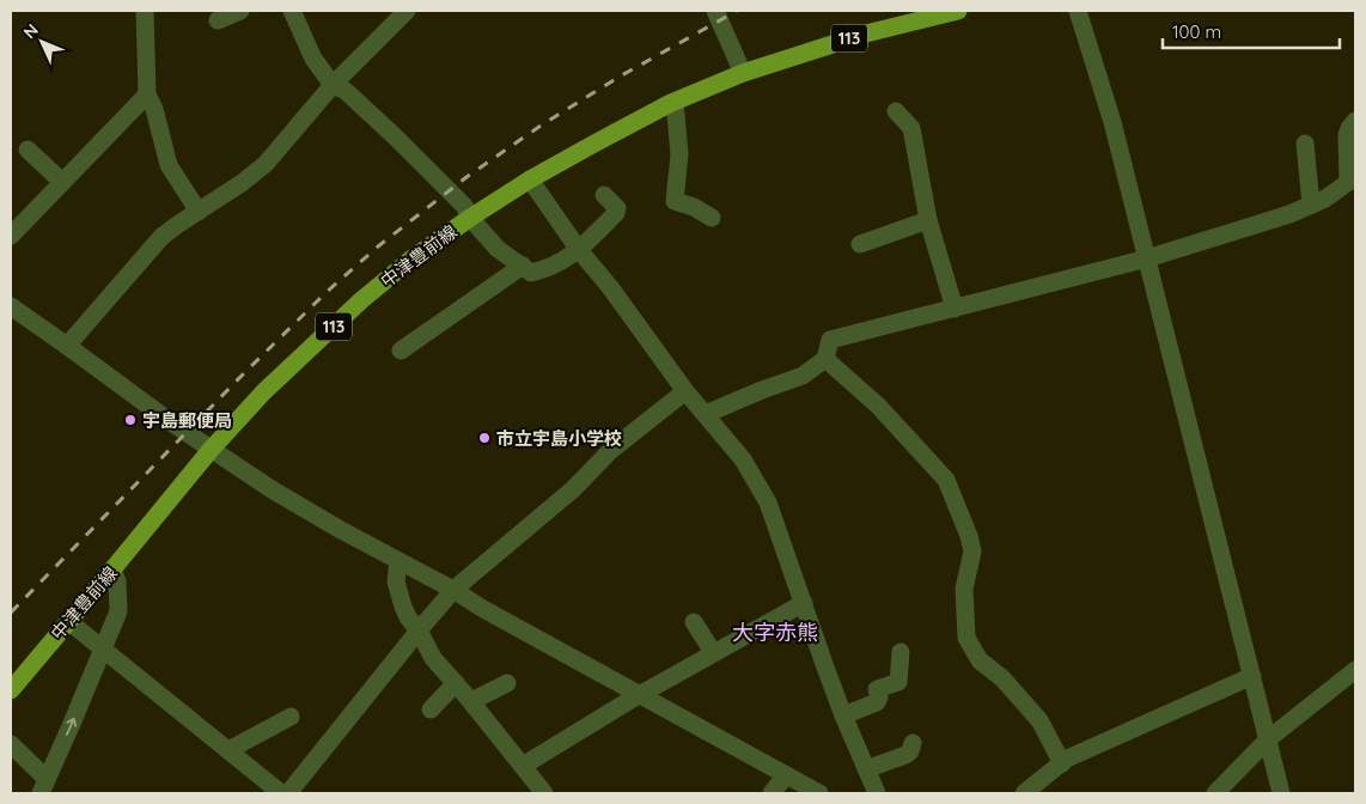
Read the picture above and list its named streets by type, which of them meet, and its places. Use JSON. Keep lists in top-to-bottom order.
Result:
{
  "streets": {
    "main road": ["113", "中津豊前線"]
  },
  "districts": ["大字赤熊"],
  "places": ["宇島郵便局", "市立宇島小学校"],
  "scale_bar": "100 m",
  "north": "top left"
}
